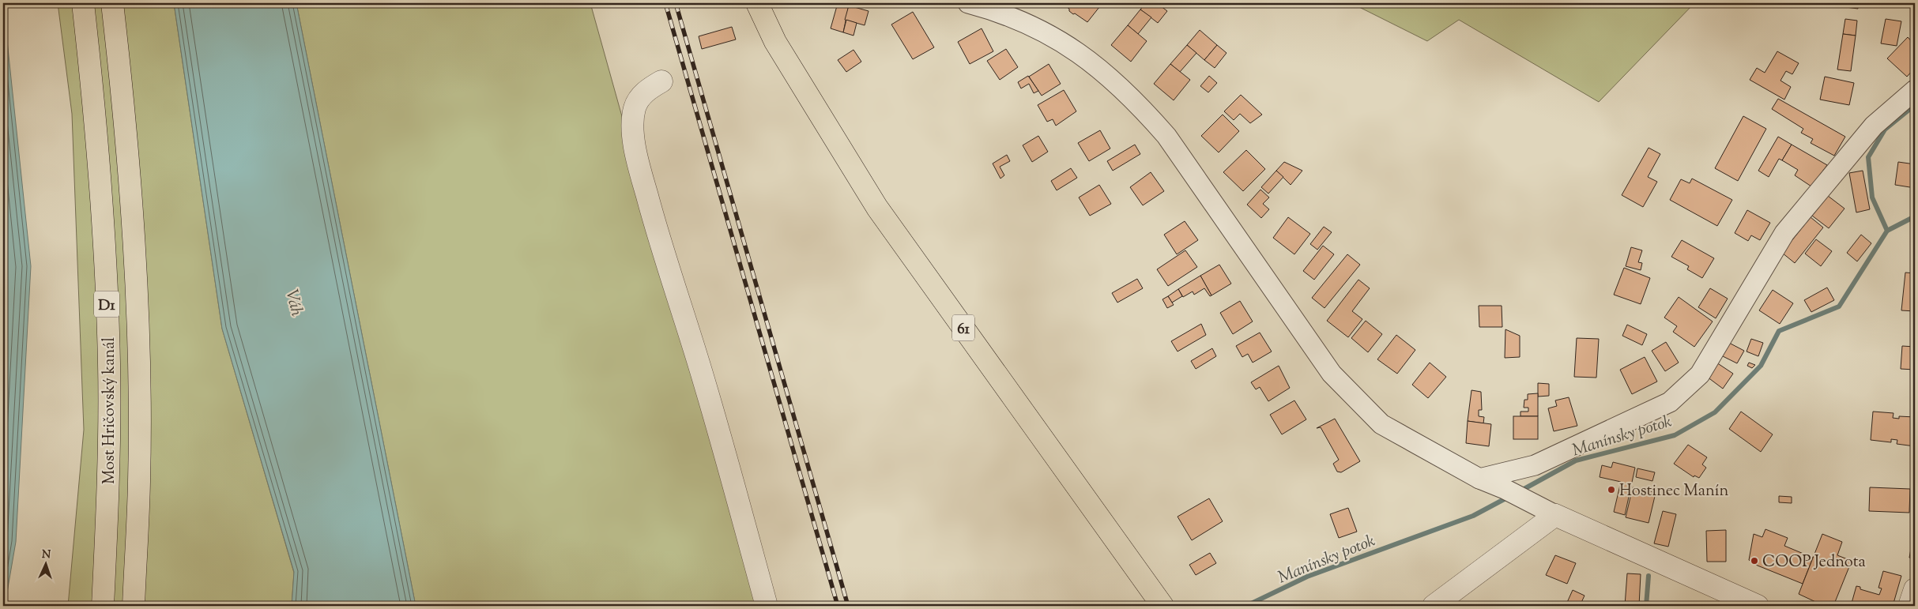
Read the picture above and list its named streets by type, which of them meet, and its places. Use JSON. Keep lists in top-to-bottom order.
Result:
{
  "streets": {
    "main road": ["D1", "61", "Most Hričovský kanál"]
  },
  "water": ["Váh", "Manínsky potok"],
  "places": ["Hostinec Manín", "COOP Jednota"],
  "north": "top"
}
